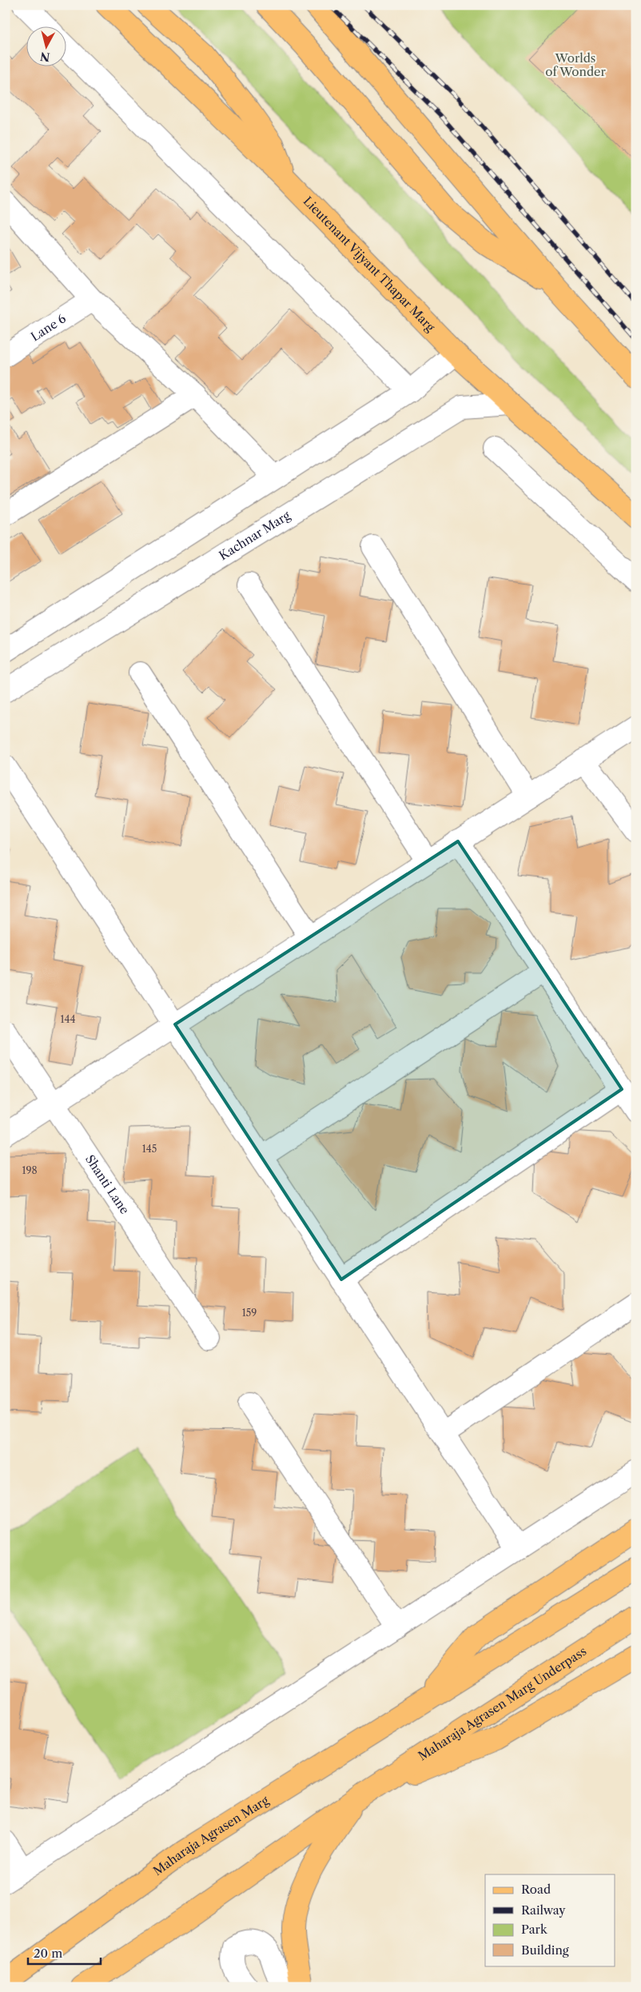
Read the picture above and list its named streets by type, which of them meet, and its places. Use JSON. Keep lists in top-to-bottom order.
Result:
{
  "streets": {
    "main road": ["Lieutenant Vijyant Thapar Marg", "Maharaja Agrasen Marg Underpass", "Maharaja Agrasen Marg"],
    "street": ["Lane 6", "Kachnar Marg", "Shanti Lane"]
  },
  "crossings": [
    ["Lieutenant Vijyant Thapar Marg", "Kachnar Marg"]
  ],
  "parks": ["Worlds of Wonder"],
  "house_numbers": [
    "144",
    "145",
    "198",
    "159"
  ],
  "legend": [
    "Road",
    "Railway",
    "Park",
    "Building"
  ],
  "scale_bar": "20 m",
  "north": "bottom"
}
